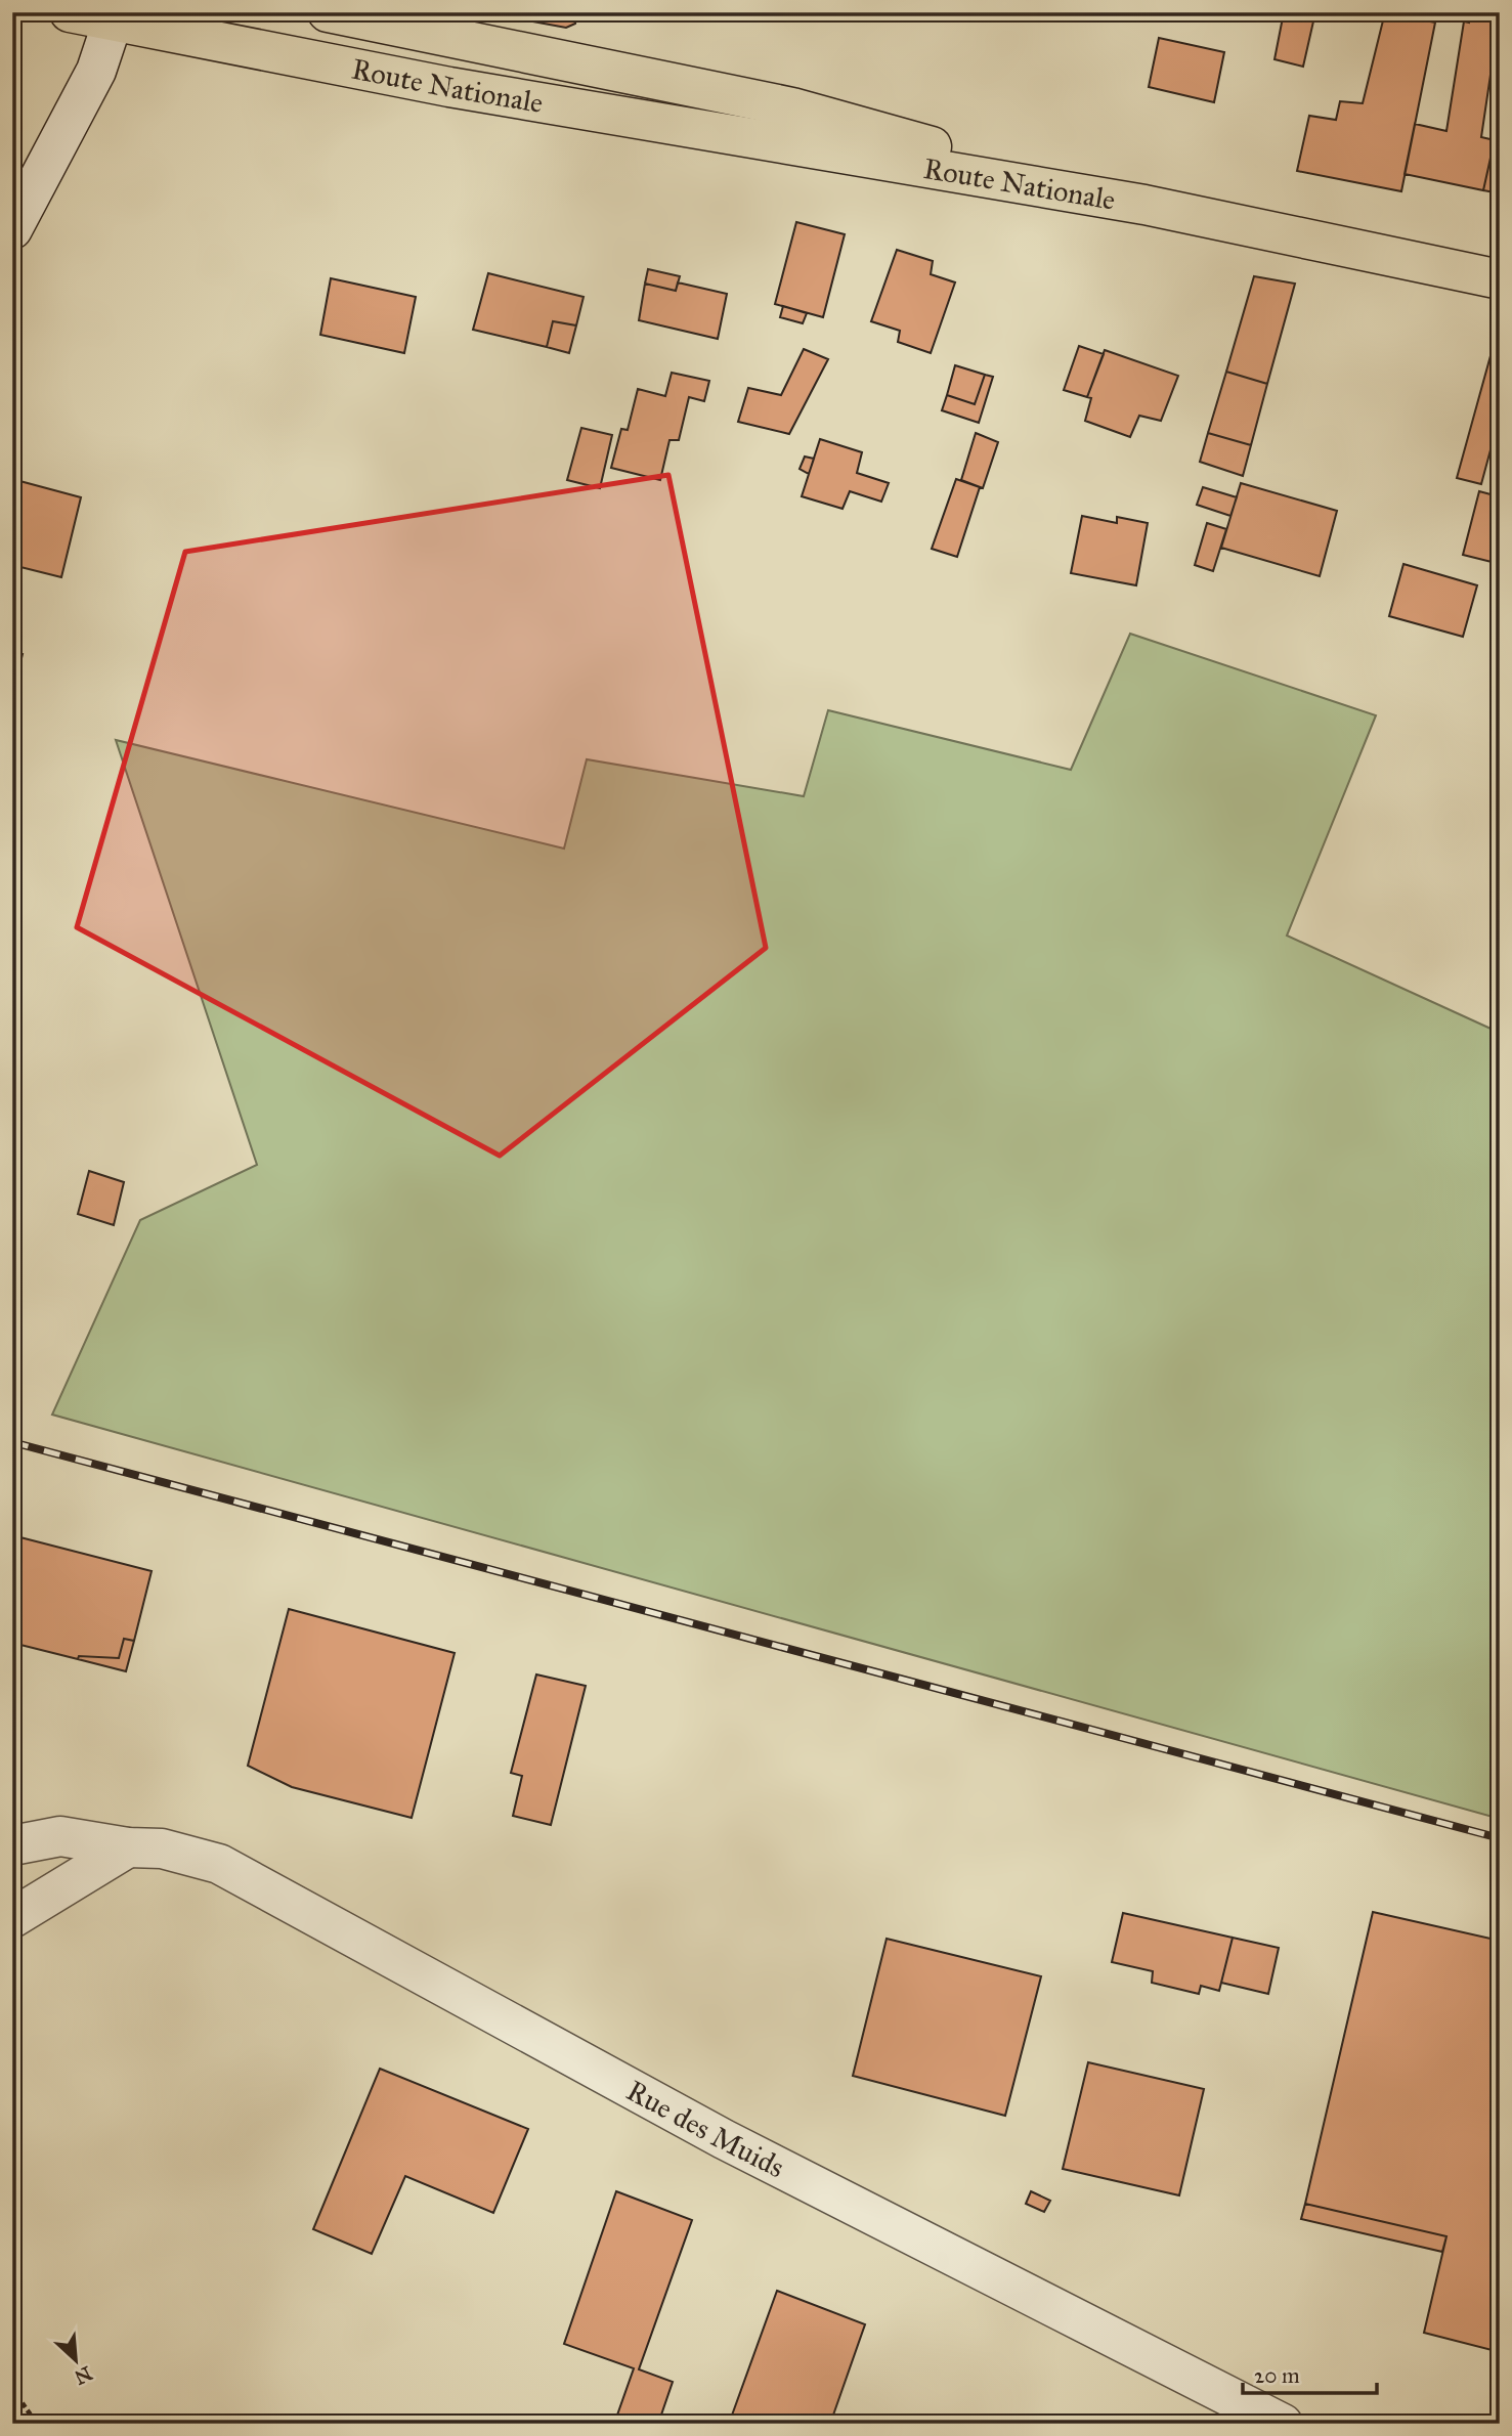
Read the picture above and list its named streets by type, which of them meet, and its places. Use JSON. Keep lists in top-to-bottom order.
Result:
{
  "streets": {
    "main road": ["Route Nationale"],
    "street": ["Rue des Muids"]
  },
  "scale_bar": "20 m",
  "north": "bottom right"
}
